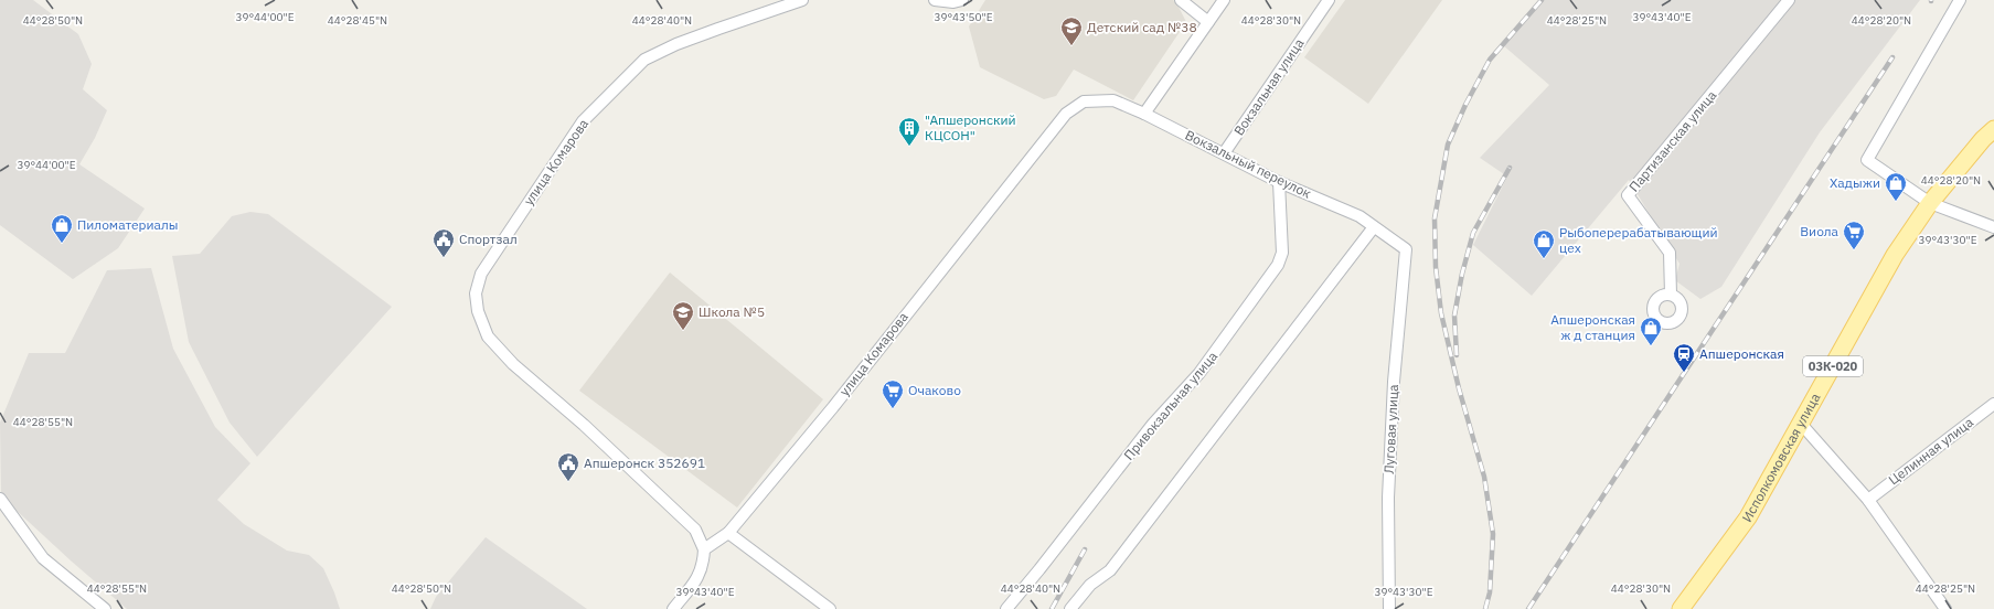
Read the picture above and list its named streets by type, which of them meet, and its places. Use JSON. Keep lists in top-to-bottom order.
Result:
{
  "streets": {
    "main road": ["03К-020", "Исполкомовская улица"],
    "street": [
      "Вокзальная улица",
      "Партизанская улица",
      "улица Комарова",
      "Вокзальный переулок",
      "Привокзальная улица",
      "Луговая улица",
      "Целинная улица"
    ]
  },
  "crossings": [
    ["Вокзальная улица", "Вокзальный переулок"],
    ["улица Комарова", "Вокзальный переулок"],
    ["Вокзальный переулок", "Привокзальная улица"],
    ["Вокзальный переулок", "Луговая улица"]
  ],
  "places": {
    "school or university": ["Детский сад №38", "Школа №5"],
    "building": ["\"Апшеронский КЦСОН\""],
    "shop": [
      "Хадыжи",
      "Пиломатериалы",
      "Рыбоперерабатывающий цех",
      "Апшеронская ж д станция"
    ],
    "supermarket": ["Виола", "Очаково"],
    "public building": ["Спортзал", "Апшеронск 352691"],
    "station": ["Апшеронская"]
  },
  "coordinates": [
    "39°43'50\"E",
    "39°43'40\"E",
    "39°44'00\"E",
    "44°28'50\"N",
    "44°28'45\"N",
    "44°28'40\"N",
    "44°28'30\"N",
    "44°28'25\"N",
    "44°28'20\"N",
    "39°43'30\"E",
    "44°28'55\"N"
  ]
}
